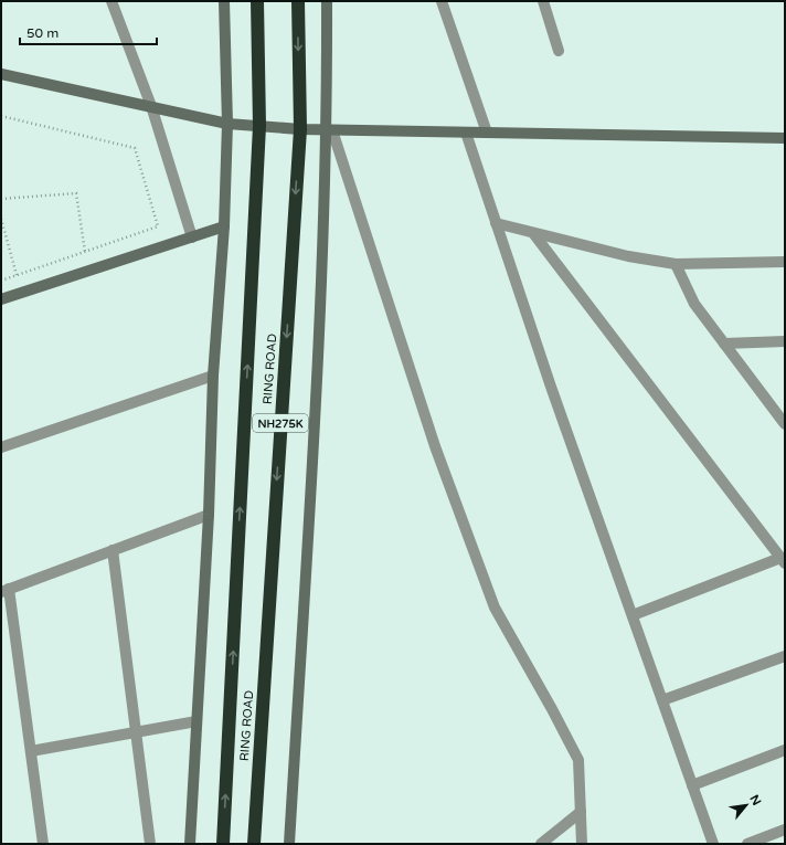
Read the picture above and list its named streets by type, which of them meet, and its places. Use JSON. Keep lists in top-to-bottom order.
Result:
{
  "streets": {
    "highway": ["RING ROAD", "NH275K"]
  },
  "scale_bar": "50 m",
  "north": "top right"
}
